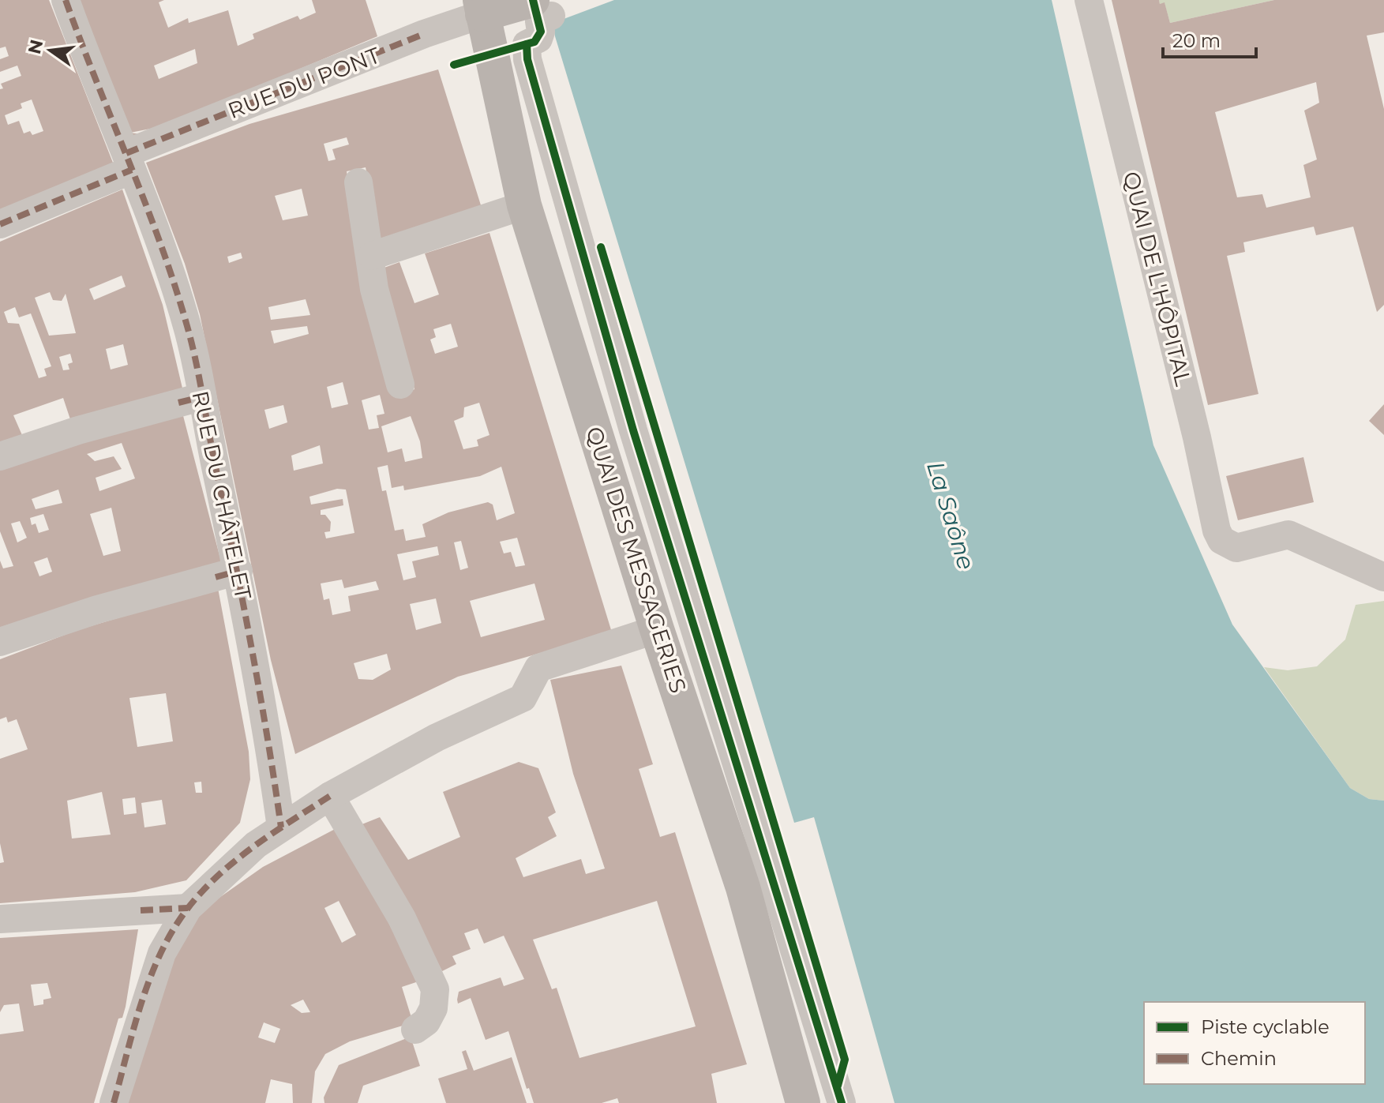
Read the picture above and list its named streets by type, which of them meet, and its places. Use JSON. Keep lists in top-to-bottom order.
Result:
{
  "streets": {
    "main road": ["QUAI DES MESSAGERIES"],
    "street": ["RUE DU PONT", "QUAI DE L'HÔPITAL", "RUE DU CHÂTELET"]
  },
  "crossings": [
    ["RUE DU PONT", "RUE DU CHÂTELET"],
    ["RUE DU PONT", "QUAI DES MESSAGERIES"]
  ],
  "water": ["La Saône"],
  "legend": ["Piste cyclable", "Chemin"],
  "scale_bar": "20 m",
  "north": "left"
}
